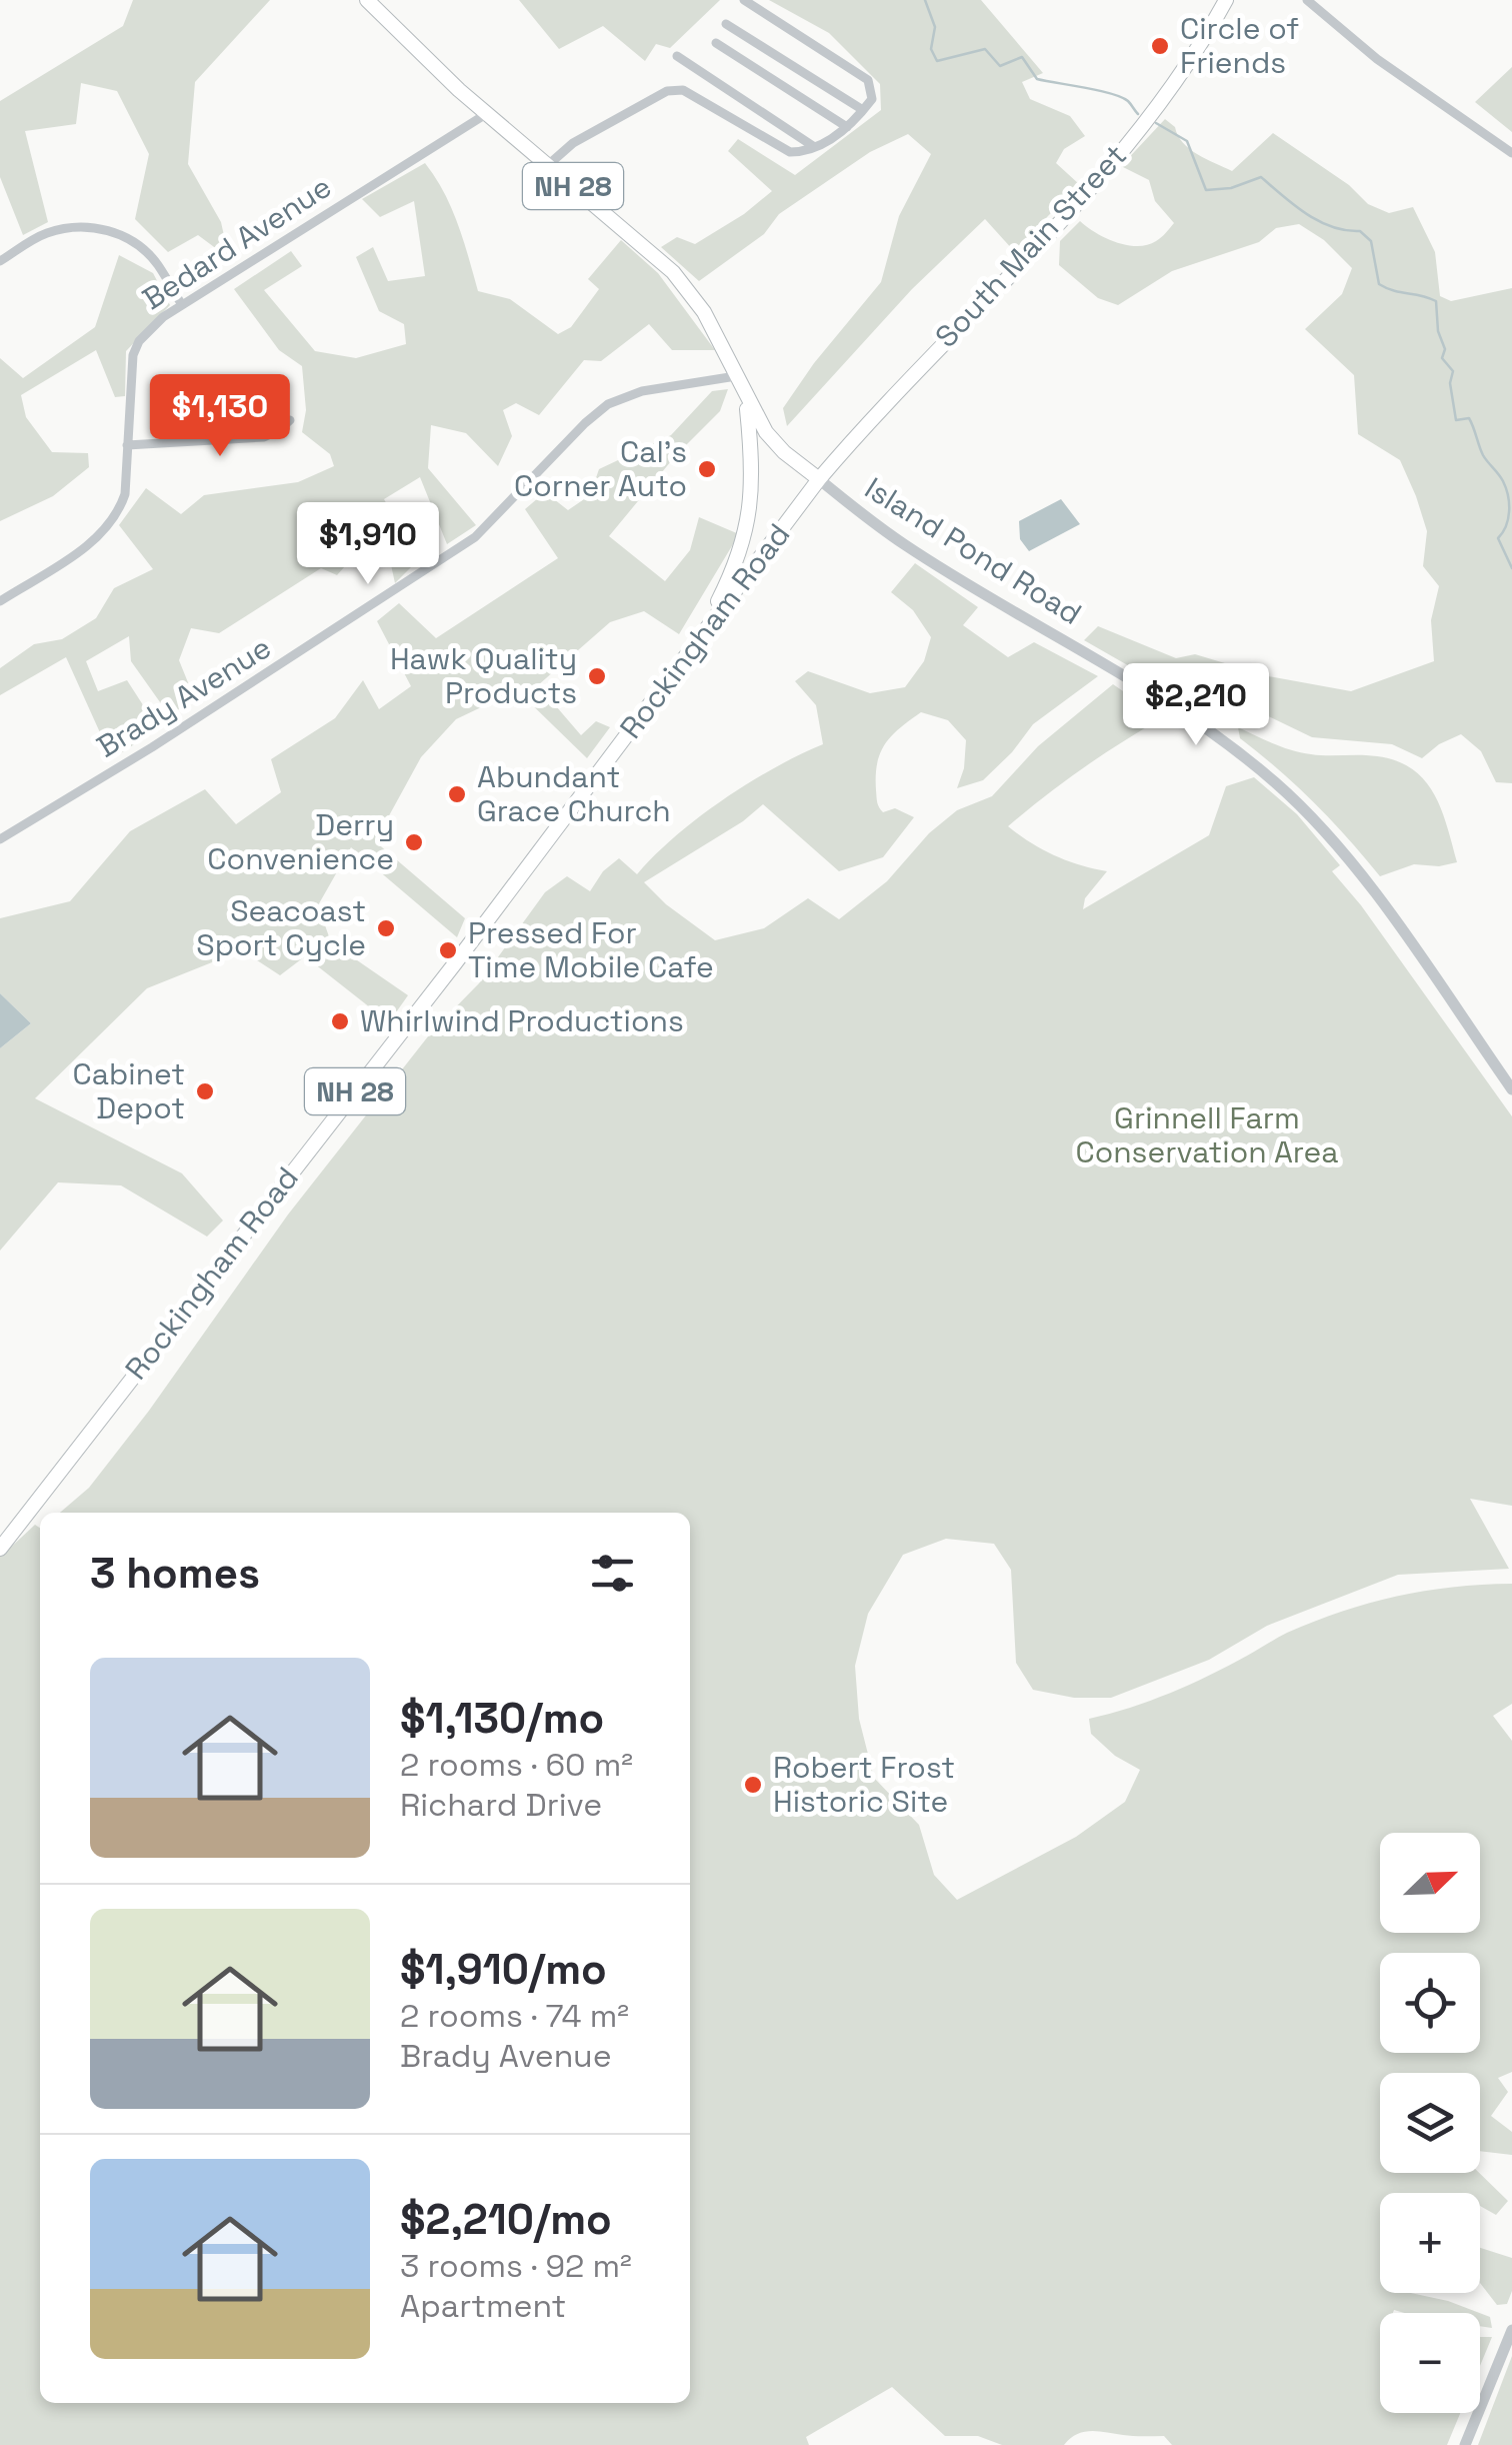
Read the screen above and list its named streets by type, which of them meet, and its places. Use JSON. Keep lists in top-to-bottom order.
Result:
{
  "streets": {
    "main road": ["NH 28", "South Main Street", "Rockingham Road"],
    "street": ["Bedard Avenue", "Island Pond Road", "Brady Avenue"]
  },
  "crossings": [
    ["NH 28", "Bedard Avenue"],
    ["NH 28", "South Main Street"],
    ["NH 28", "Island Pond Road"],
    ["NH 28", "Rockingham Road"],
    ["NH 28", "Brady Avenue"],
    ["South Main Street", "Island Pond Road"],
    ["South Main Street", "Rockingham Road"],
    ["Island Pond Road", "Rockingham Road"]
  ],
  "parks": ["Grinnell Farm Conservation Area"],
  "places": [
    "Circle of Friends",
    "Cal's Corner Auto",
    "Hawk Quality Products",
    "Abundant Grace Church",
    "Derry Convenience",
    "Seacoast Sport Cycle",
    "Pressed For Time Mobile Cafe",
    "Whirlwind Productions",
    "Cabinet Depot",
    "Robert Frost Historic Site"
  ],
  "north": "top right",
  "page": {
    "price": ["$1,130", "$1,910", "$2,210"],
    "heading": "3 homes",
    "list": [
      {
        "name": "$1,130/mo",
        "note": "2 rooms · 60 m² · Richard Drive"
      },
      {
        "name": "$1,910/mo",
        "note": "2 rooms · 74 m² · Brady Avenue"
      },
      {
        "name": "$2,210/mo",
        "note": "3 rooms · 92 m² · Apartment"
      }
    ],
    "map_buttons": ["+", "−"]
  }
}
